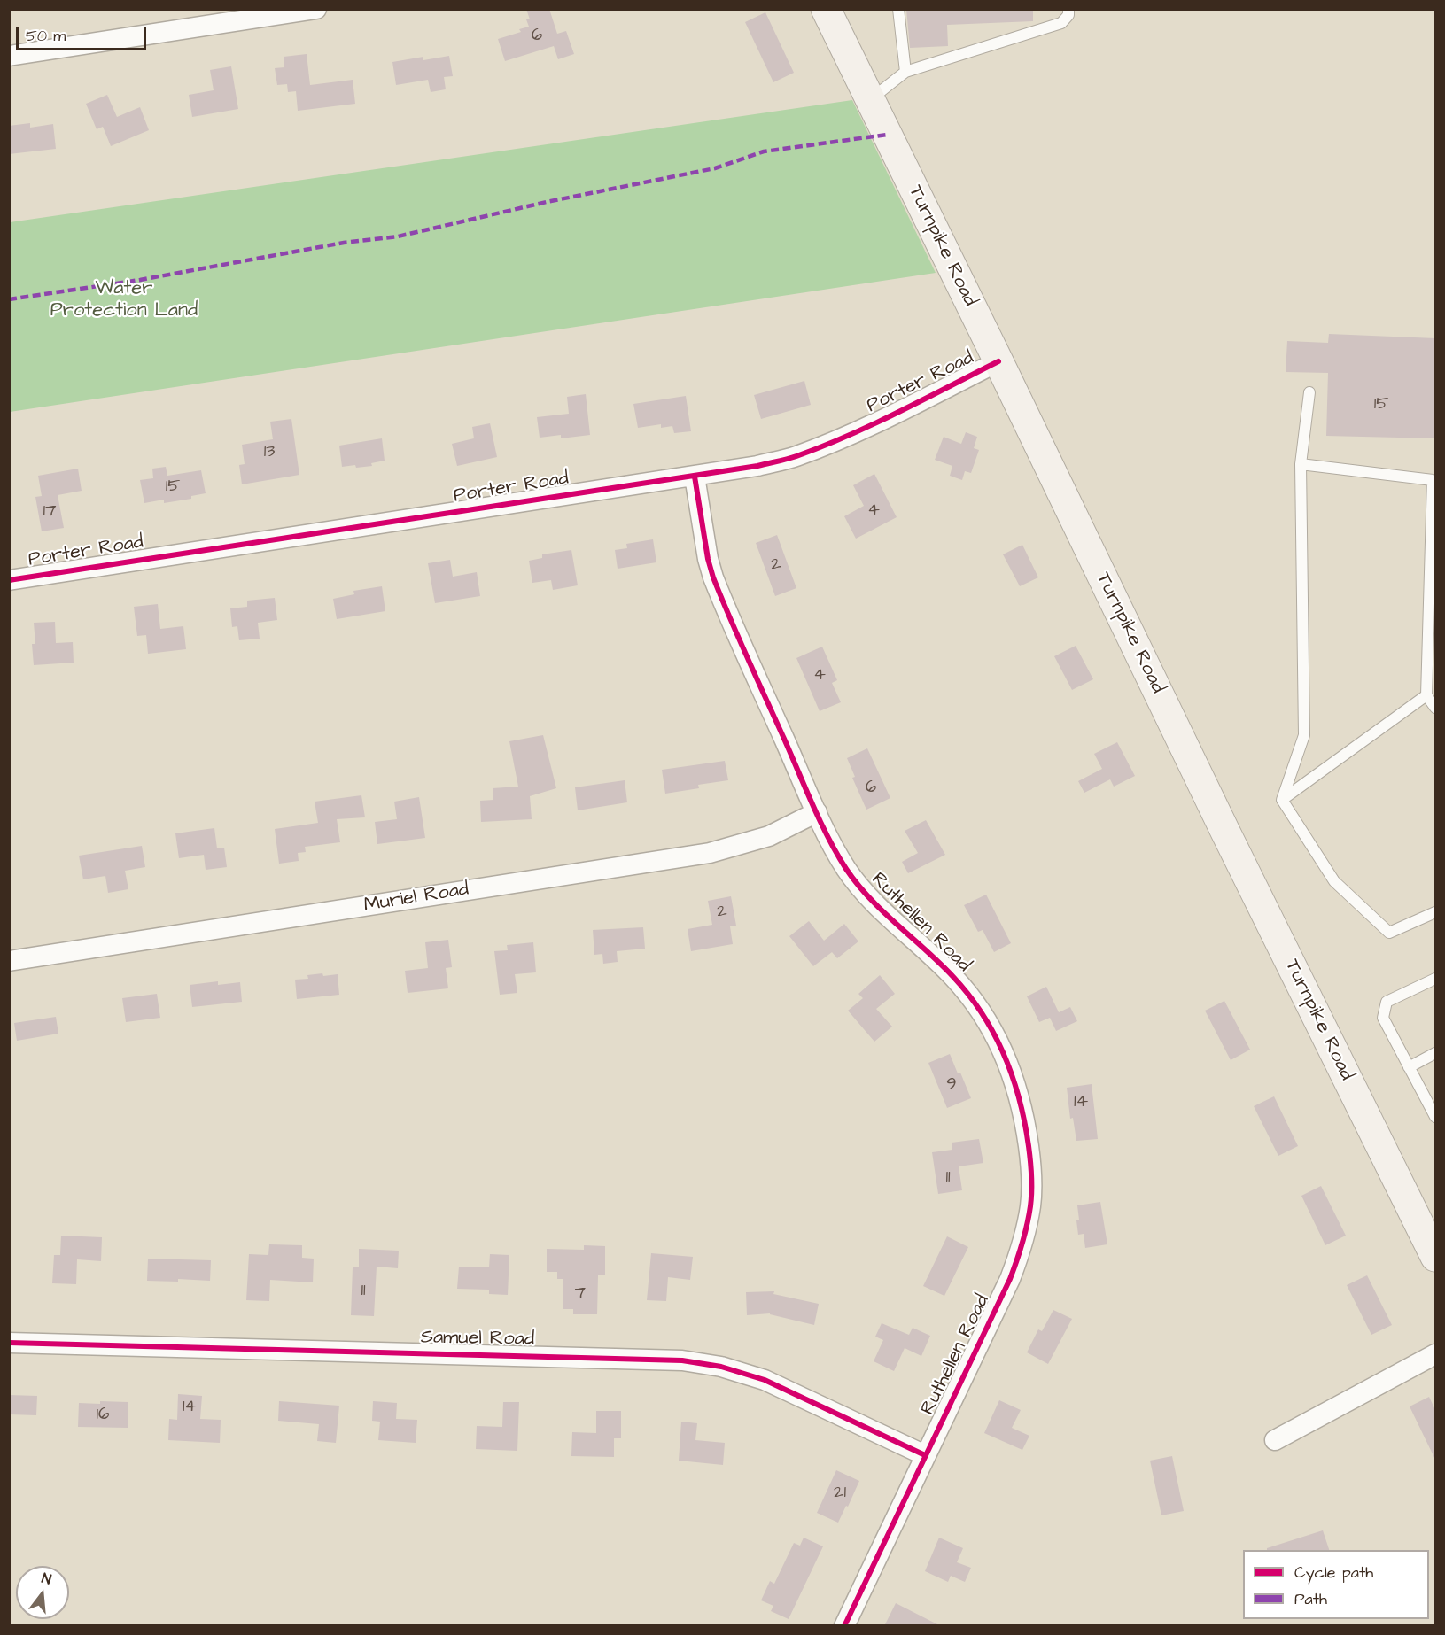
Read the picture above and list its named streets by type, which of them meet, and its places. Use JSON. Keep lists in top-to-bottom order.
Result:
{
  "streets": {
    "main road": ["Turnpike Road"],
    "street": [
      "Porter Road",
      "Muriel Road",
      "Ruthellen Road",
      "Samuel Road"
    ]
  },
  "crossings": [
    ["Turnpike Road", "Porter Road"],
    ["Porter Road", "Ruthellen Road"],
    ["Muriel Road", "Ruthellen Road"],
    ["Ruthellen Road", "Samuel Road"]
  ],
  "parks": ["Water Protection Land"],
  "house_numbers": [
    "6",
    "15",
    "13",
    "15",
    "4",
    "17",
    "2",
    "4",
    "6",
    "2",
    "9",
    "14",
    "11",
    "11",
    "7",
    "14",
    "16",
    "21"
  ],
  "legend": ["Cycle path", "Path"],
  "scale_bar": "50 m",
  "north": "top"
}
